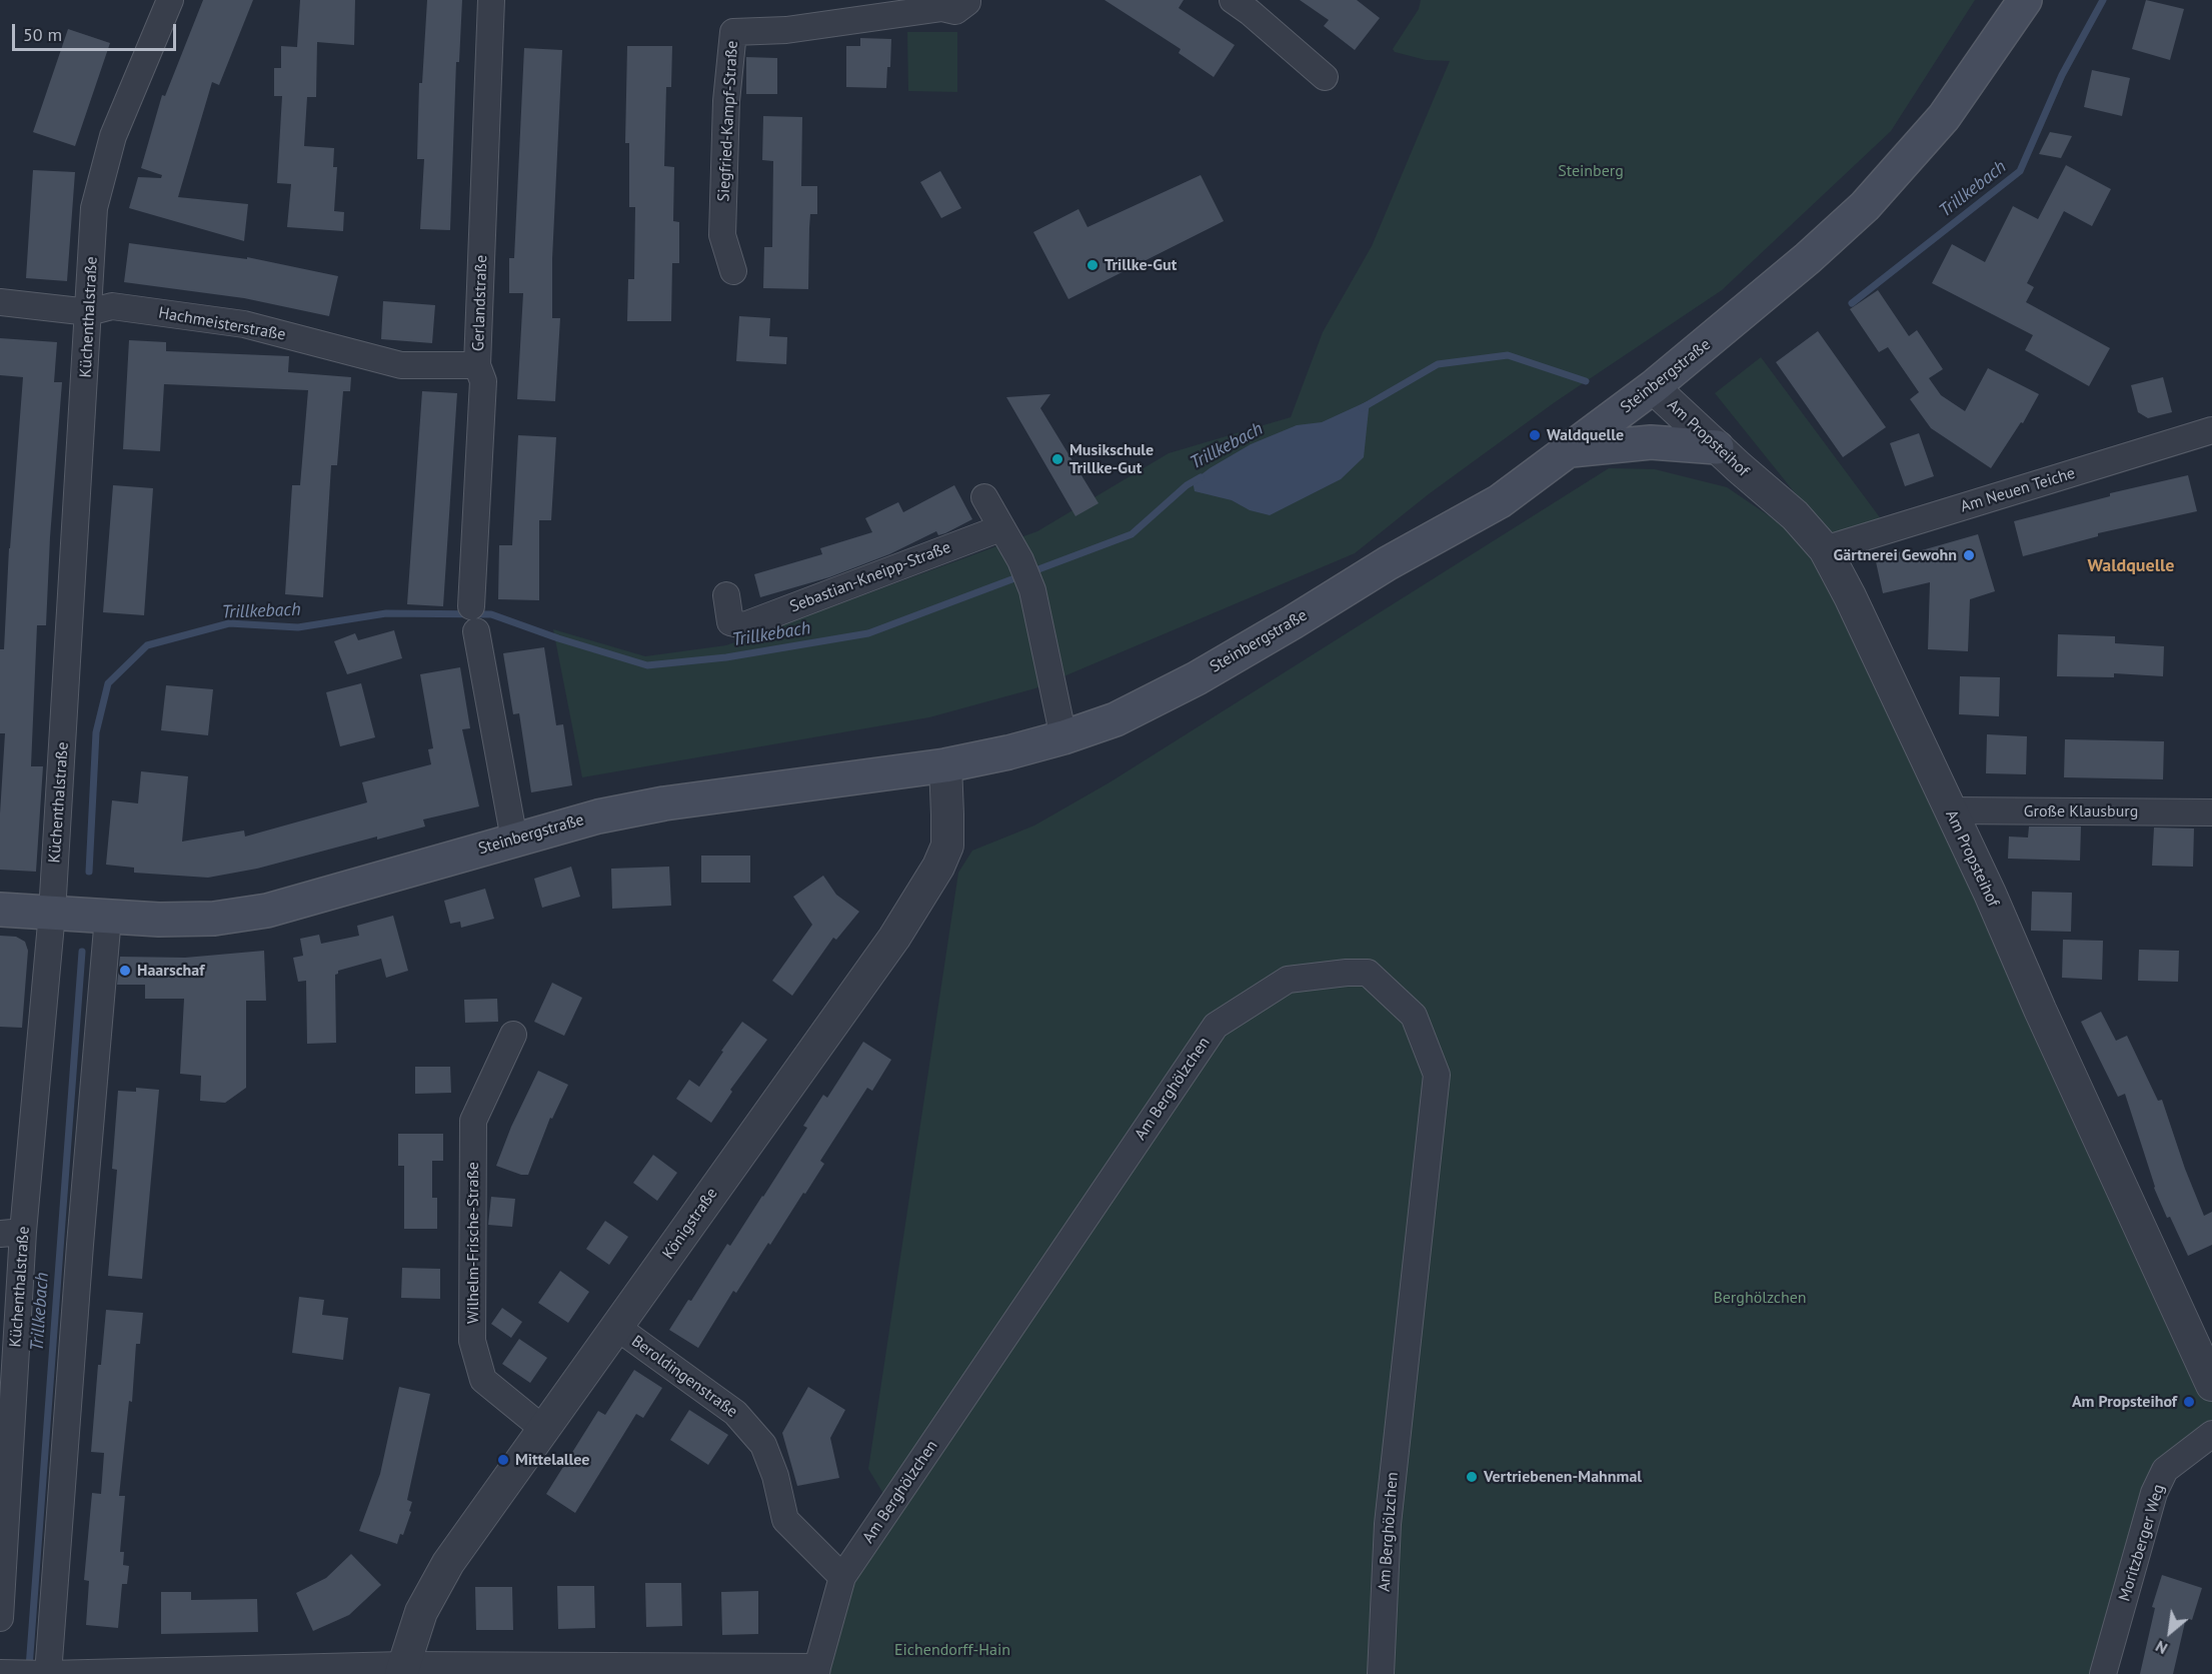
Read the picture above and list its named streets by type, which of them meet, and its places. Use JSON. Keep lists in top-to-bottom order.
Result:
{
  "streets": {
    "main road": ["Steinbergstraße"],
    "street": [
      "Siegfried-Kampf-Straße",
      "Gerlandstraße",
      "Küchenthalstraße",
      "Hachmeisterstraße",
      "Am Propsteihof",
      "Am Neuen Teiche",
      "Sebastian-Kneipp-Straße",
      "Große Klausburg",
      "Am Berghölzchen",
      "Königstraße",
      "Wilhelm-Frische-Straße",
      "Beroldingenstraße",
      "Moritzberger Weg"
    ]
  },
  "crossings": [
    ["Gerlandstraße", "Hachmeisterstraße"],
    ["Küchenthalstraße", "Hachmeisterstraße"],
    ["Küchenthalstraße", "Steinbergstraße"],
    ["Steinbergstraße", "Am Propsteihof"],
    ["Steinbergstraße", "Königstraße"],
    ["Am Propsteihof", "Am Neuen Teiche"],
    ["Am Propsteihof", "Große Klausburg"],
    ["Am Berghölzchen", "Beroldingenstraße"],
    ["Königstraße", "Wilhelm-Frische-Straße"],
    ["Königstraße", "Beroldingenstraße"]
  ],
  "districts": ["Waldquelle"],
  "water": ["Trillkebach"],
  "parks": ["Steinberg", "Berghölzchen", "Eichendorff-Hain"],
  "places": [
    "Trillke-Gut",
    "Waldquelle",
    "Musikschule Trillke-Gut",
    "Gärtnerei Gewohn",
    "Haarschaf",
    "Am Propsteihof",
    "Mittelallee",
    "Vertriebenen-Mahnmal"
  ],
  "scale_bar": "50 m",
  "north": "bottom left"
}
